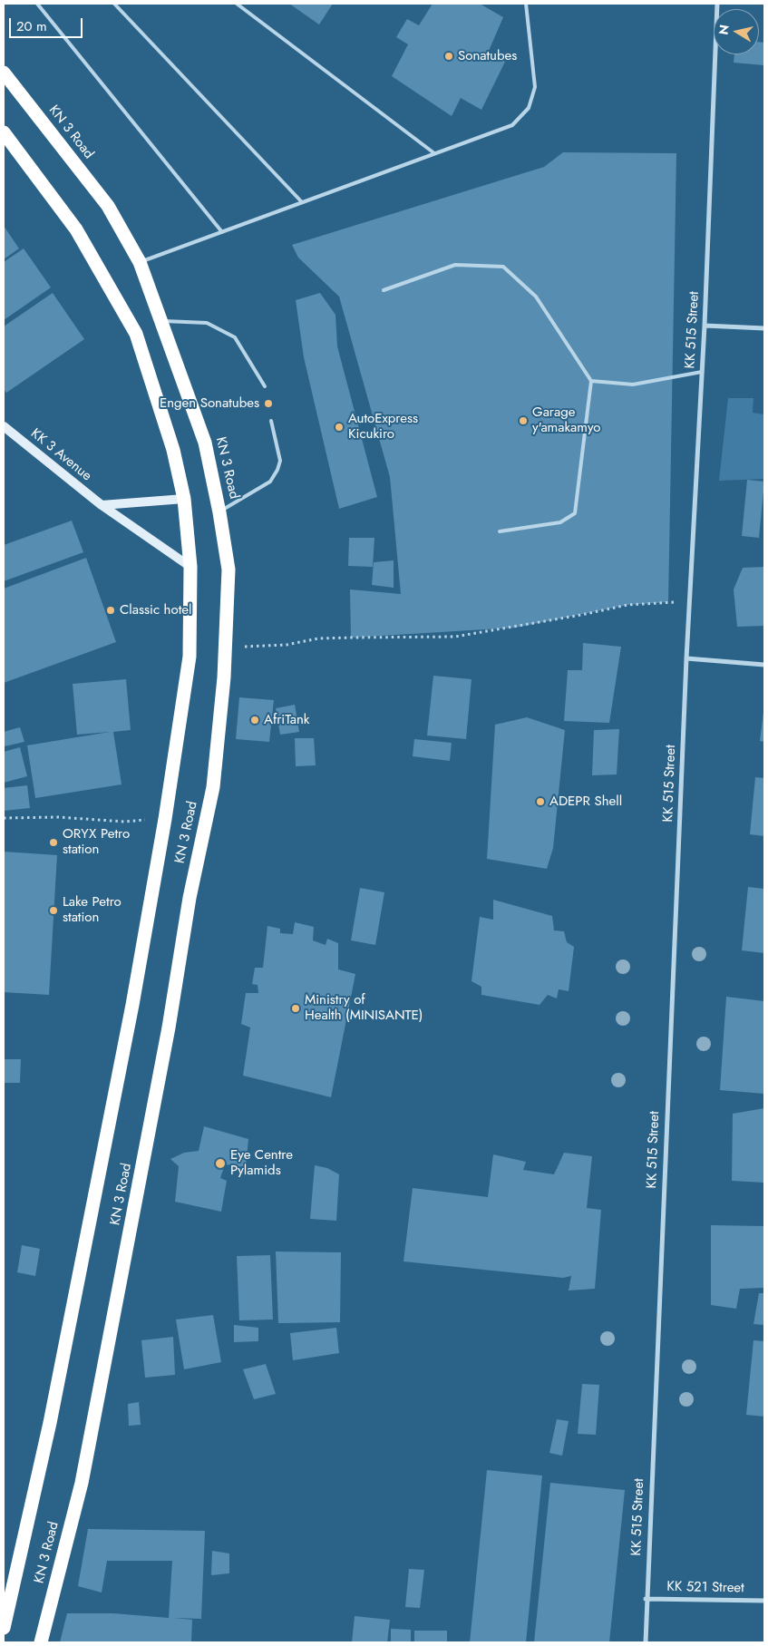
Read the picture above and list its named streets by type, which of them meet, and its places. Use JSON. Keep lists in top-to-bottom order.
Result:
{
  "streets": {
    "highway": ["KN 3 Road"],
    "main road": ["KK 3 Avenue"],
    "street": ["KK 515 Street", "KK 521 Street"]
  },
  "crossings": [
    ["KN 3 Road", "KK 3 Avenue"],
    ["KK 515 Street", "KK 521 Street"]
  ],
  "places": [
    "Sonatubes",
    "Engen Sonatubes",
    "Garage y'amakamyo",
    "AutoExpress Kicukiro",
    "Classic hotel",
    "AfriTank",
    "ADEPR Shell",
    "ORYX Petro station",
    "Lake Petro station",
    "Ministry of Health (MINISANTE)",
    "Eye Centre Pylamids"
  ],
  "scale_bar": "20 m",
  "north": "left"
}
